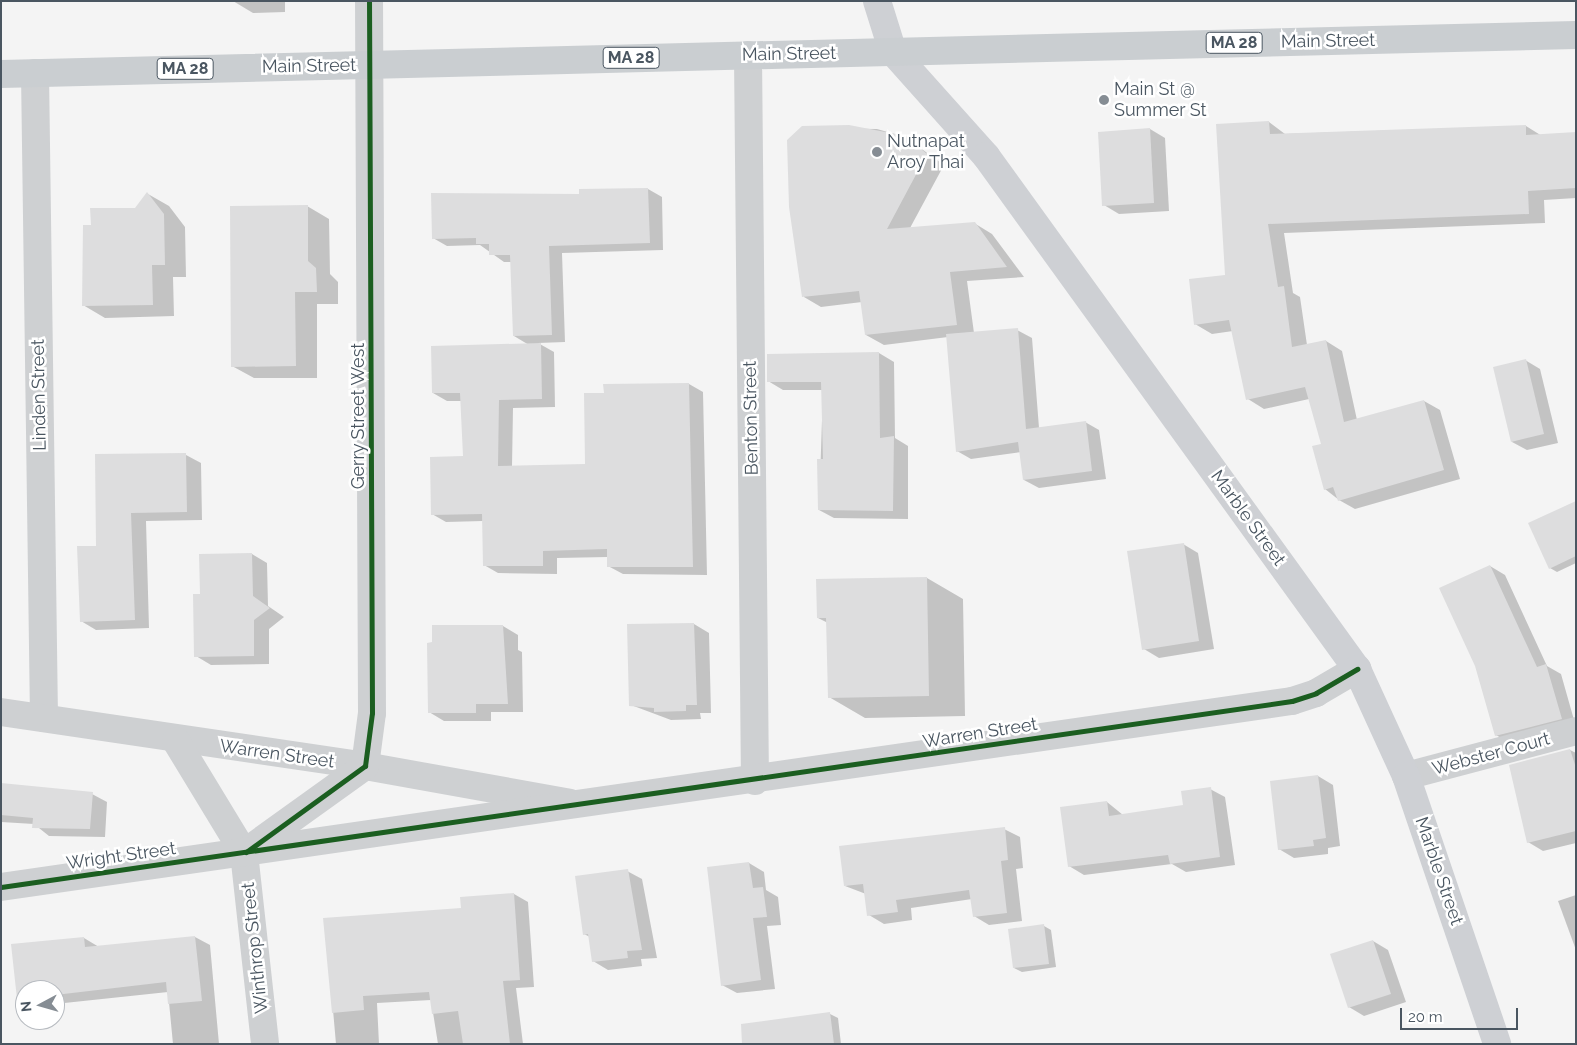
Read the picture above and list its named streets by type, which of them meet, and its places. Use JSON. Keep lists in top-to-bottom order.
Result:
{
  "streets": {
    "main road": ["Main Street", "MA 28", "Marble Street"],
    "street": [
      "Linden Street",
      "Gerry Street West",
      "Benton Street",
      "Warren Street",
      "Webster Court",
      "Wright Street",
      "Winthrop Street"
    ]
  },
  "crossings": [
    ["Main Street", "Linden Street"],
    ["Main Street", "Gerry Street West"],
    ["Main Street", "Benton Street"],
    ["Main Street", "Marble Street"],
    ["Linden Street", "Warren Street"],
    ["Gerry Street West", "Warren Street"],
    ["Benton Street", "Warren Street"],
    ["Marble Street", "Warren Street"],
    ["Marble Street", "Webster Court"],
    ["Warren Street", "Wright Street"],
    ["Warren Street", "Winthrop Street"],
    ["Wright Street", "Winthrop Street"]
  ],
  "places": ["Main St @ Summer St", "Nutnapat Aroy Thai"],
  "scale_bar": "20 m",
  "north": "left"
}
